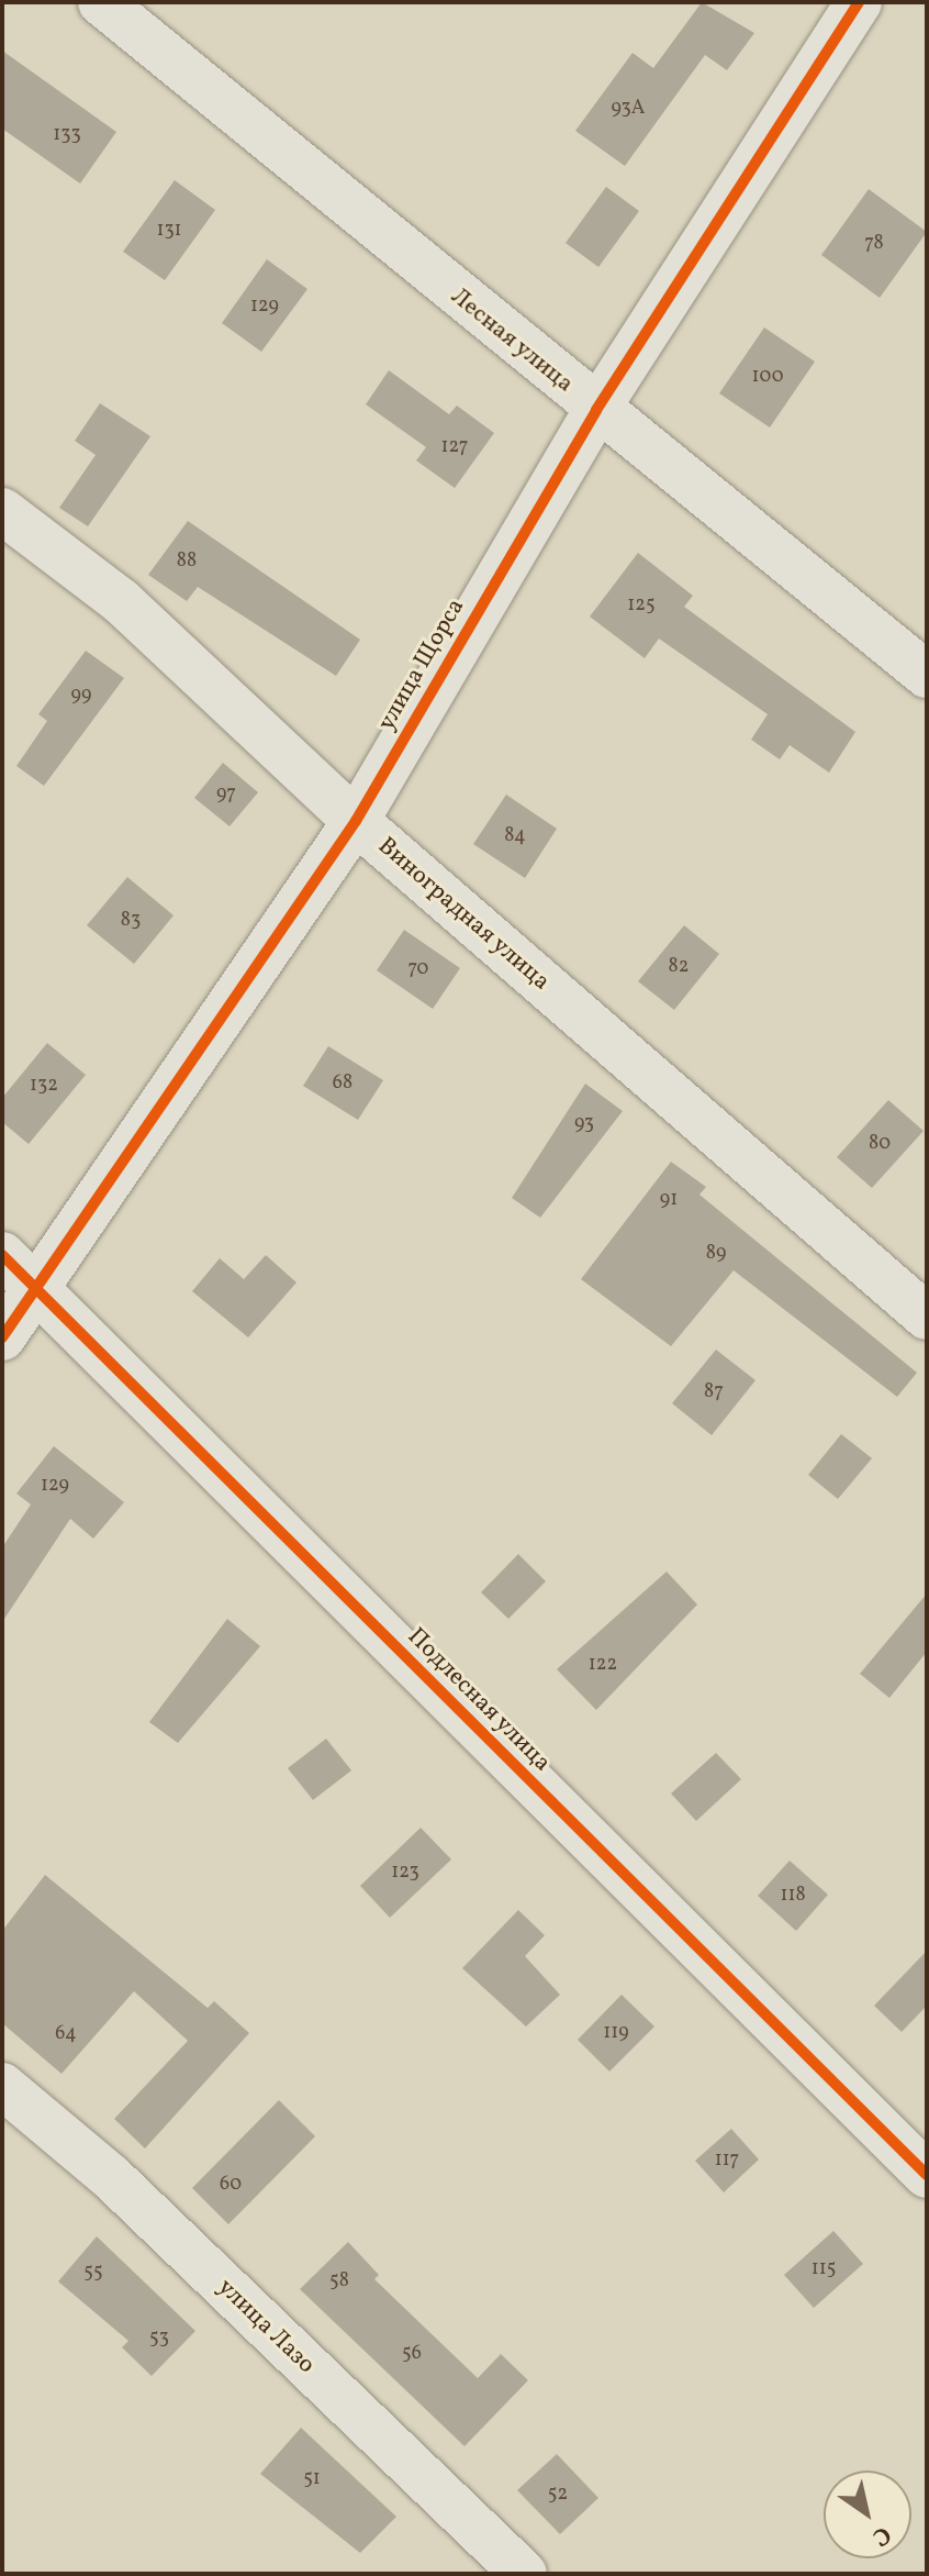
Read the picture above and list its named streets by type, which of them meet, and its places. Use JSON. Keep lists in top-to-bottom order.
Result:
{
  "streets": {
    "street": [
      "Лесная улица",
      "улица Щорса",
      "Виноградная улица",
      "Подлесная улица",
      "улица Лазо"
    ]
  },
  "crossings": [
    ["Лесная улица", "улица Щорса"],
    ["улица Щорса", "Виноградная улица"],
    ["улица Щорса", "Подлесная улица"]
  ],
  "house_numbers": [
    "93А",
    "133",
    "131",
    "78",
    "129",
    "100",
    "127",
    "88",
    "125",
    "99",
    "97",
    "84",
    "83",
    "82",
    "70",
    "68",
    "132",
    "93",
    "80",
    "91",
    "89",
    "87",
    "129",
    "122",
    "123",
    "118",
    "119",
    "64",
    "117",
    "60",
    "115",
    "55",
    "58",
    "53",
    "56",
    "51",
    "52"
  ],
  "north": "bottom right"
}
